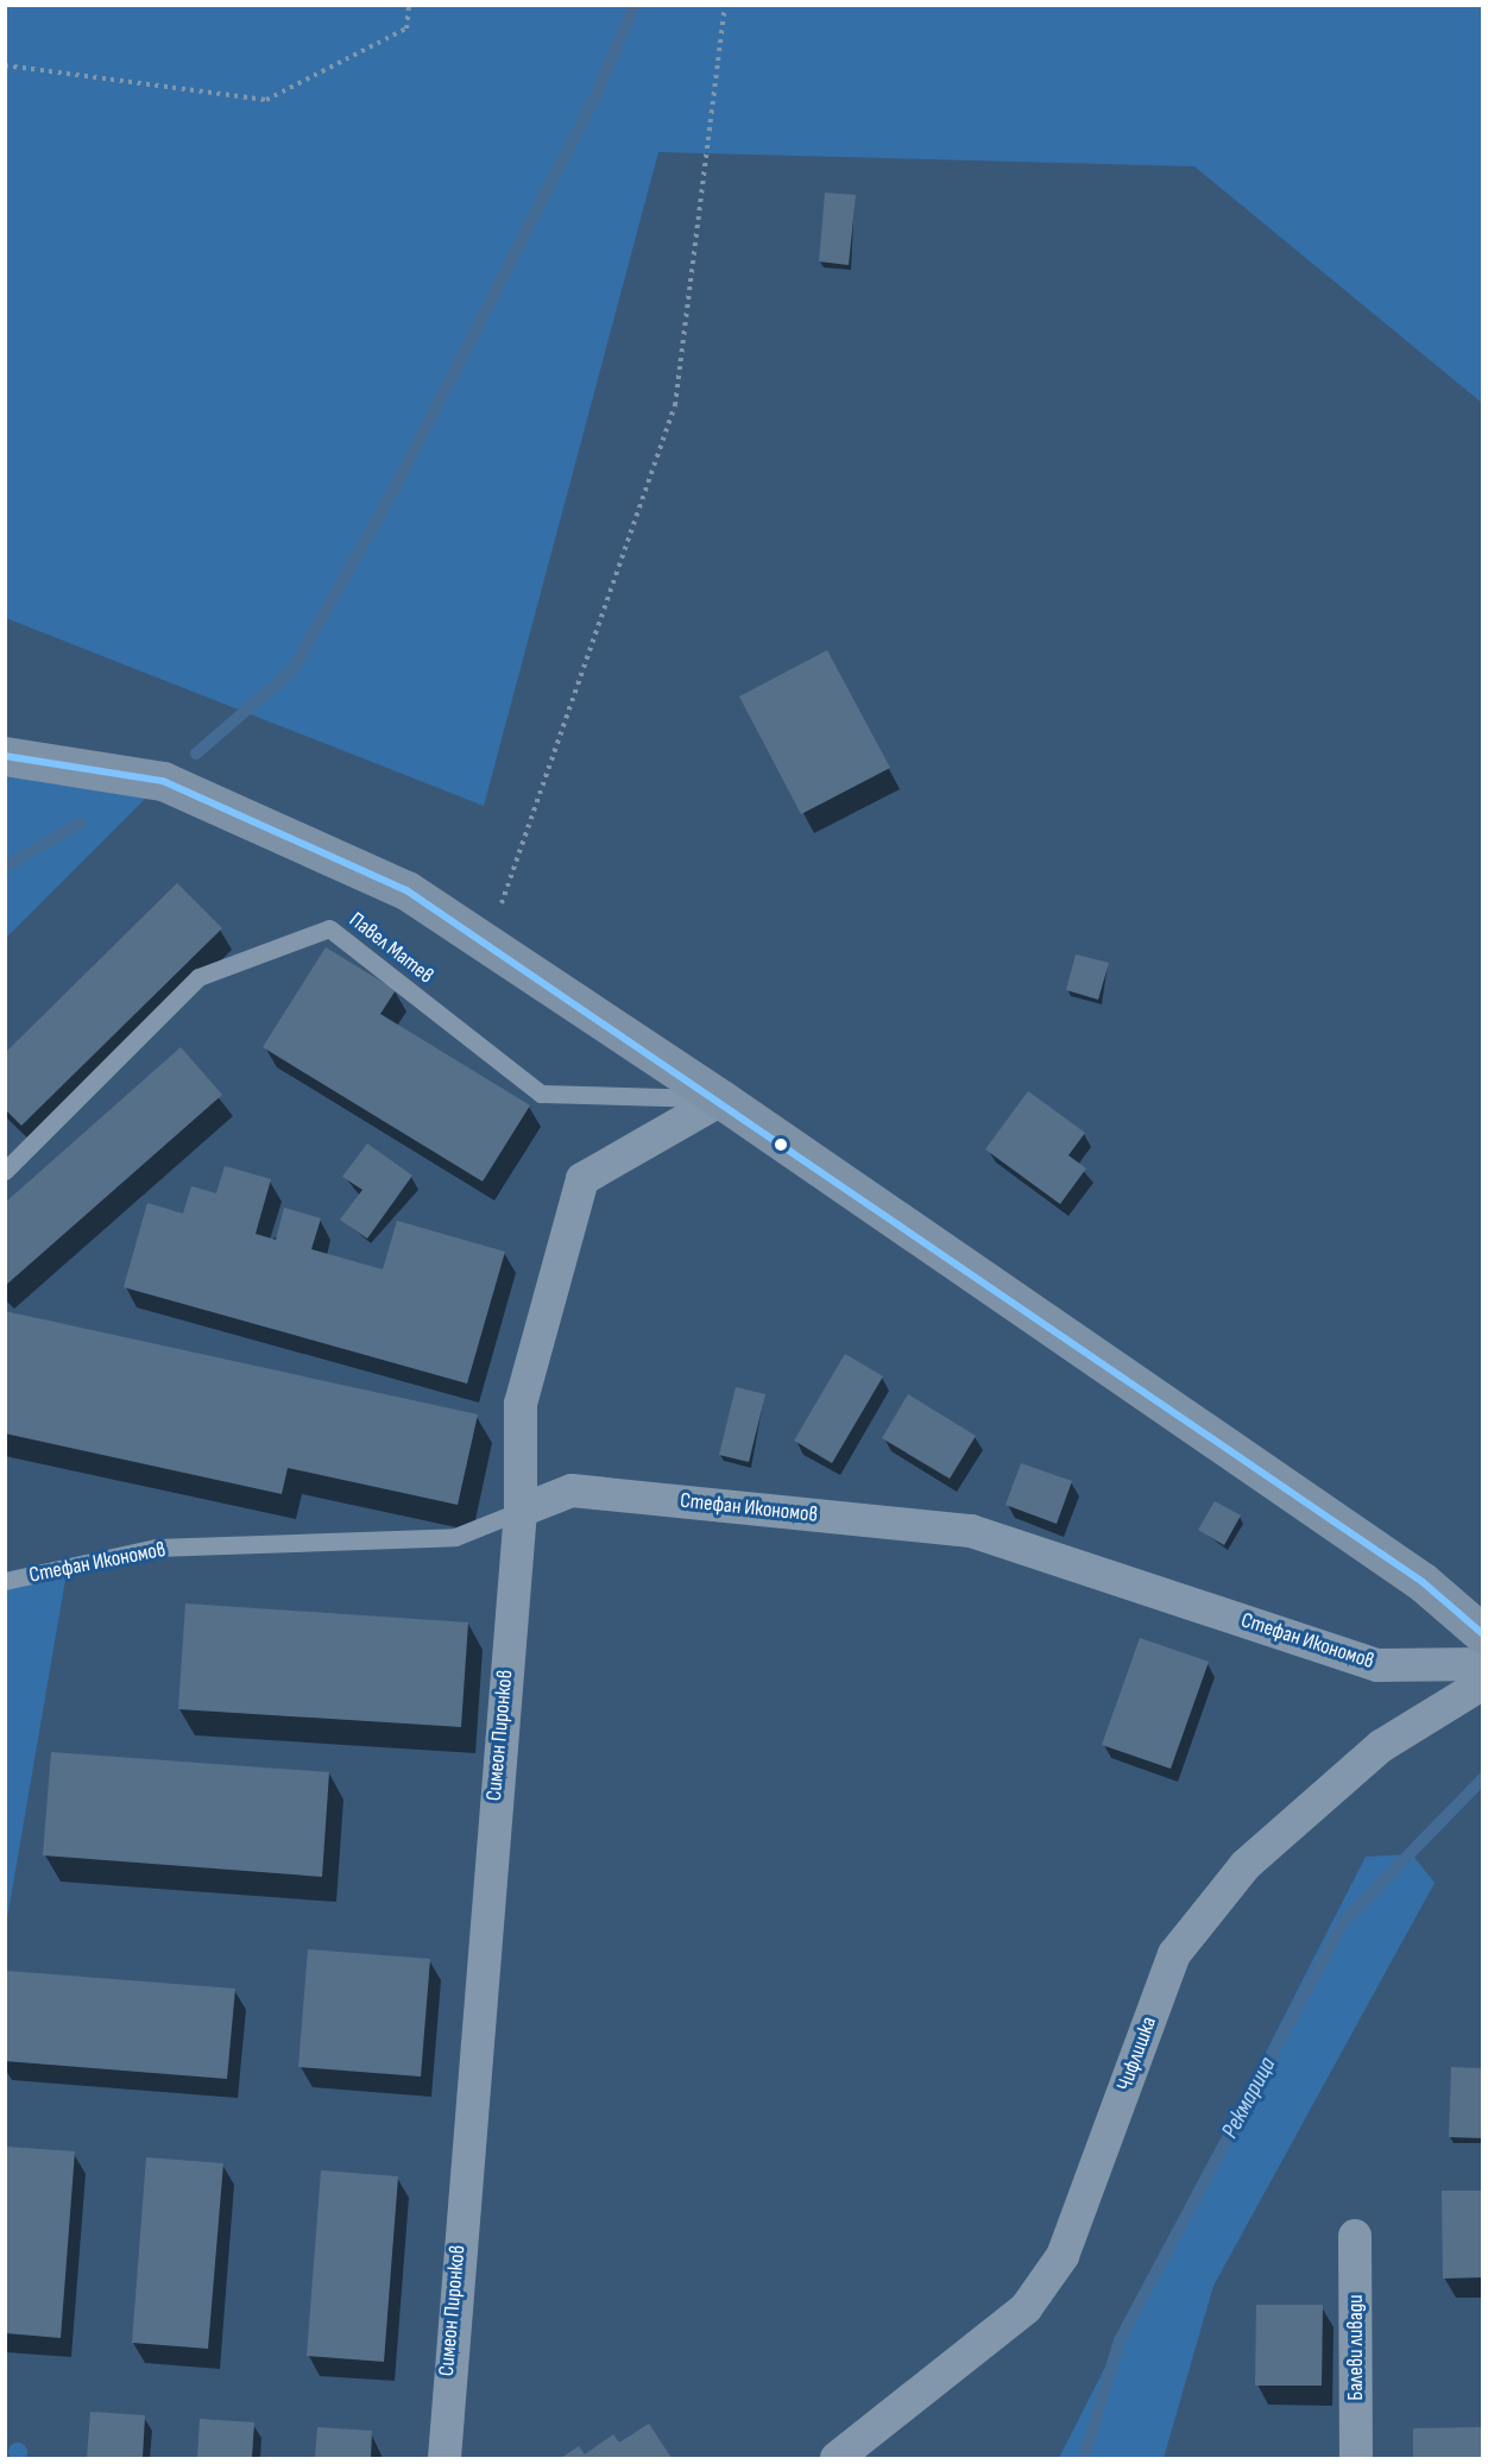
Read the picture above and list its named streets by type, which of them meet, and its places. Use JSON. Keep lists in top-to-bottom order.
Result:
{
  "streets": {
    "street": [
      "Стефан Икономов",
      "Симеон Пиронков",
      "Чифлишка",
      "Балеви ливади"
    ],
    "lane": ["Павел Матев"]
  },
  "crossings": [
    ["Павел Матев", "Симеон Пиронков"],
    ["Стефан Икономов", "Симеон Пиронков"]
  ],
  "water": ["Рекмарица"]
}
